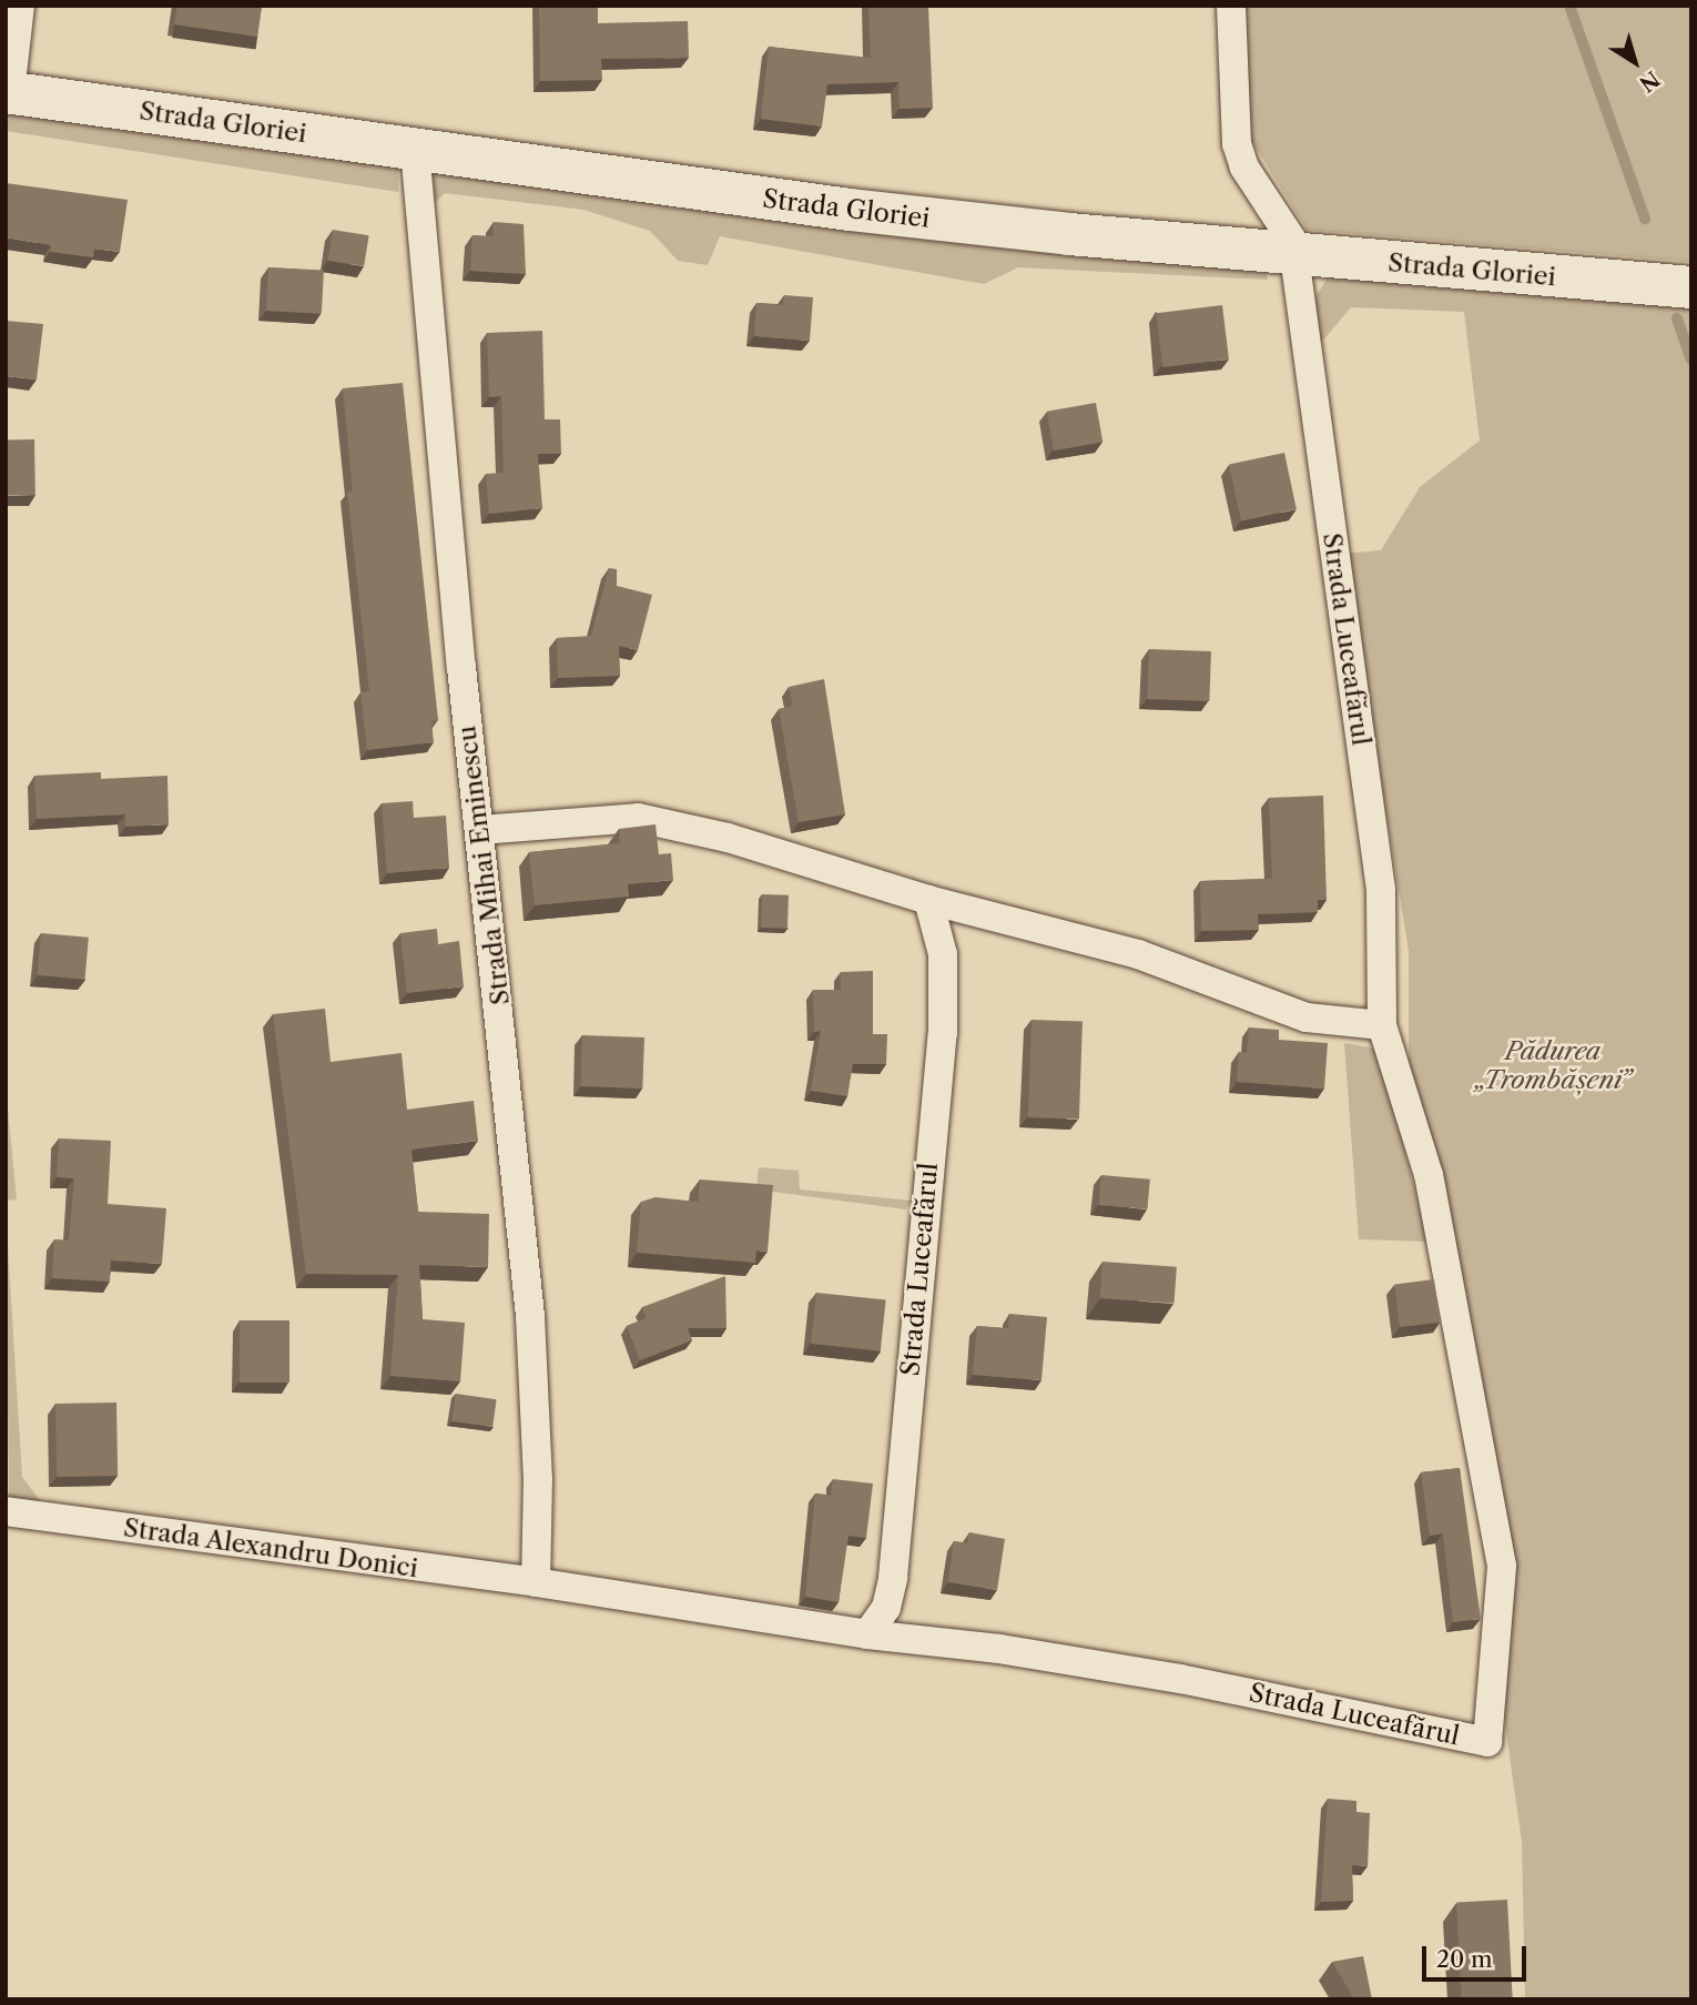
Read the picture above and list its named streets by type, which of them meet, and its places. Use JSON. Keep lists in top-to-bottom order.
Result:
{
  "streets": {
    "street": [
      "Strada Gloriei",
      "Strada Luceafărul",
      "Strada Mihai Eminescu",
      "Strada Alexandru Donici"
    ]
  },
  "crossings": [
    ["Strada Gloriei", "Strada Luceafărul"],
    ["Strada Gloriei", "Strada Mihai Eminescu"],
    ["Strada Luceafărul", "Strada Mihai Eminescu"],
    ["Strada Luceafărul", "Strada Alexandru Donici"],
    ["Strada Mihai Eminescu", "Strada Alexandru Donici"]
  ],
  "parks": ["Pădurea „Trombășeni”"],
  "scale_bar": "20 m",
  "north": "bottom right"
}
